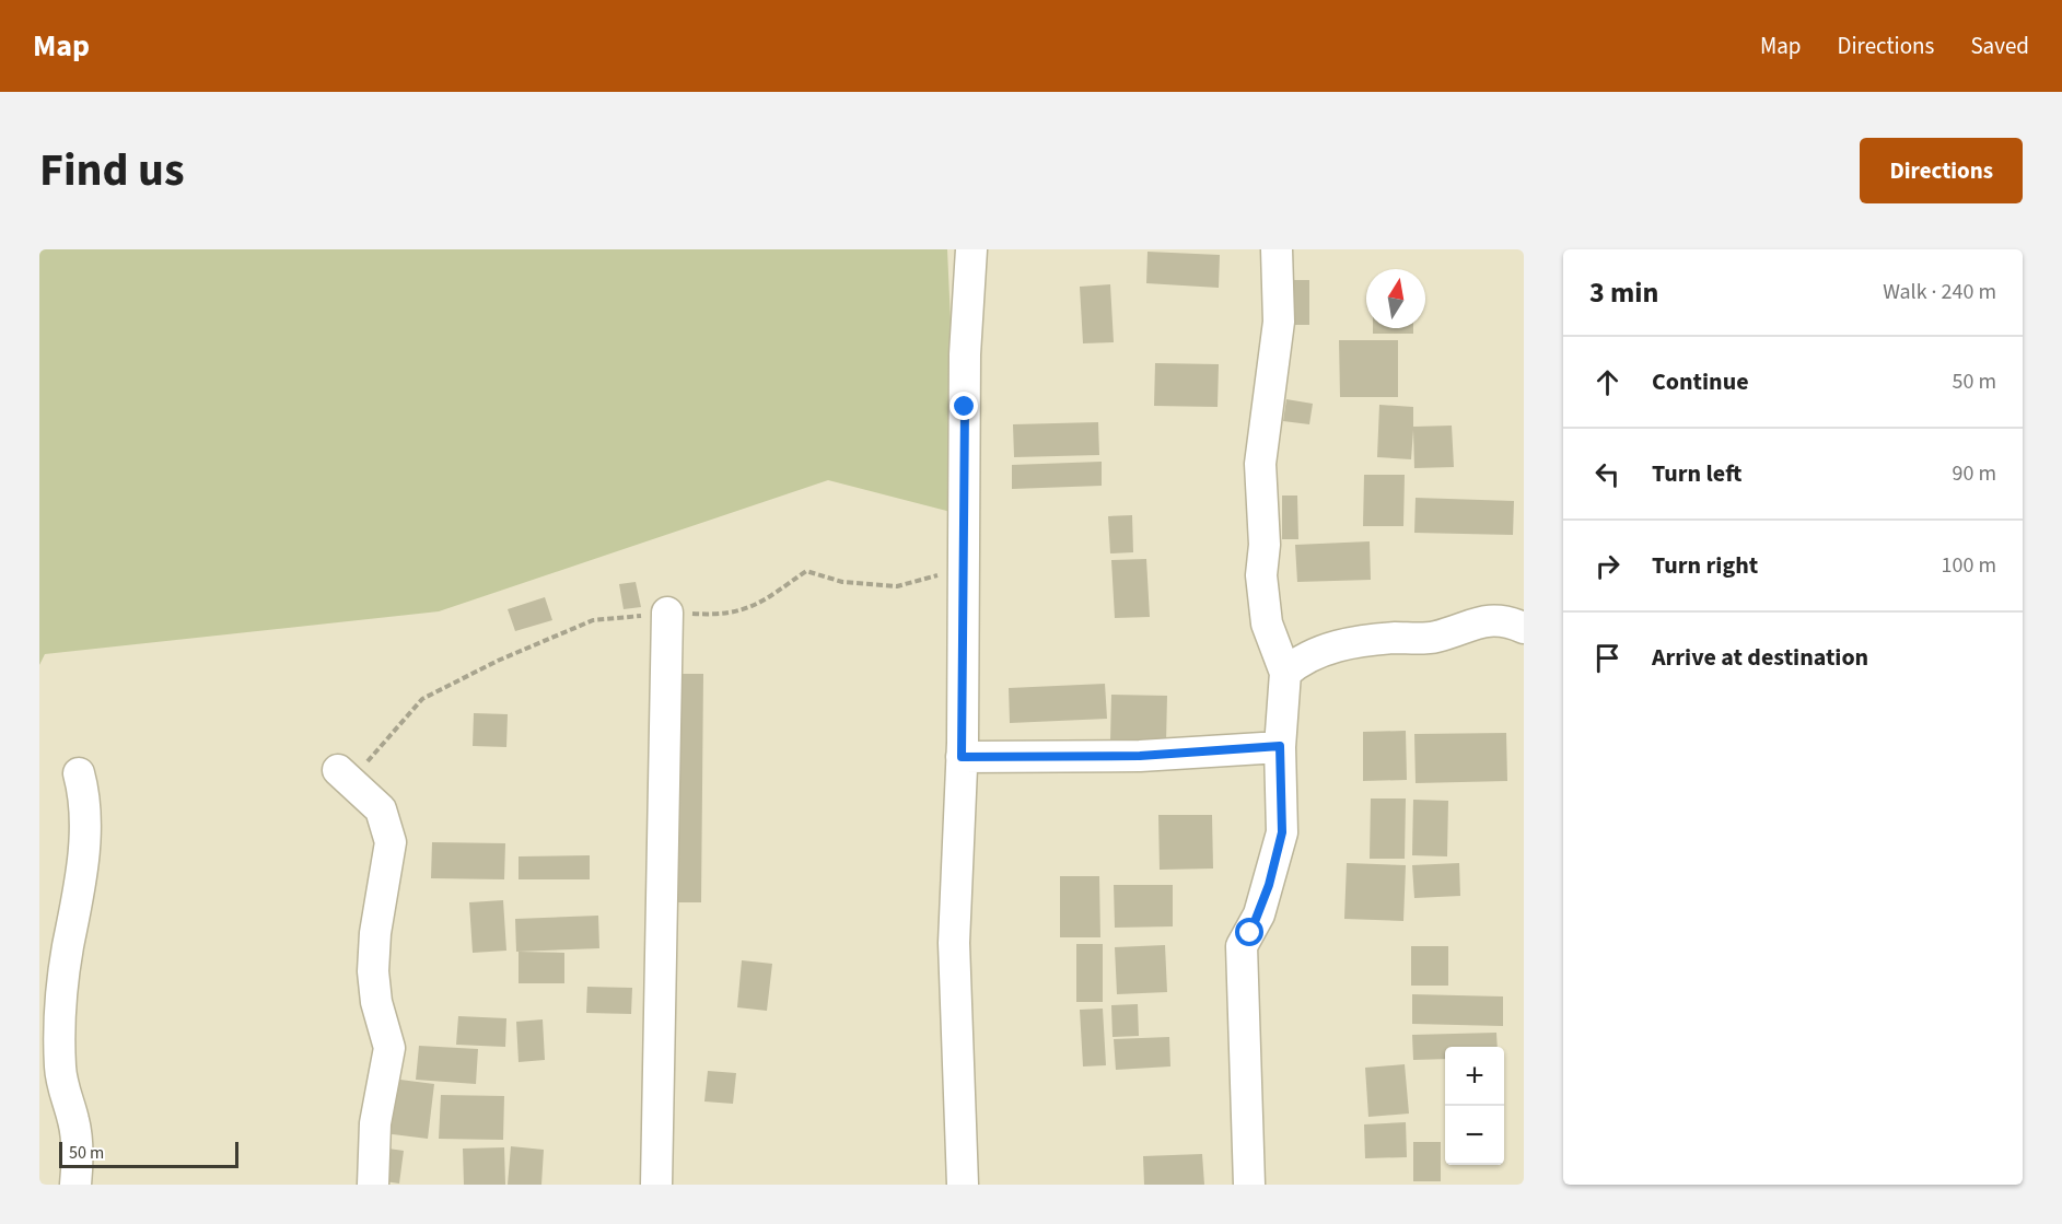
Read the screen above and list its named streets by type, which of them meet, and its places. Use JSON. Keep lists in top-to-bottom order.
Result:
{
  "scale_bar": "50 m",
  "north": "top",
  "page": {
    "header": "Map",
    "nav": ["Map", "Directions", "Saved"],
    "title": "Find us",
    "buttons": "Directions",
    "heading": ["3 min", "Walk · 240 m"],
    "list": [
      ["Continue", "50 m"],
      ["Turn left", "90 m"],
      ["Turn right", "100 m"],
      "Arrive at destination"
    ],
    "map_buttons": ["+", "−"],
    "scale": "50 m"
  }
}
